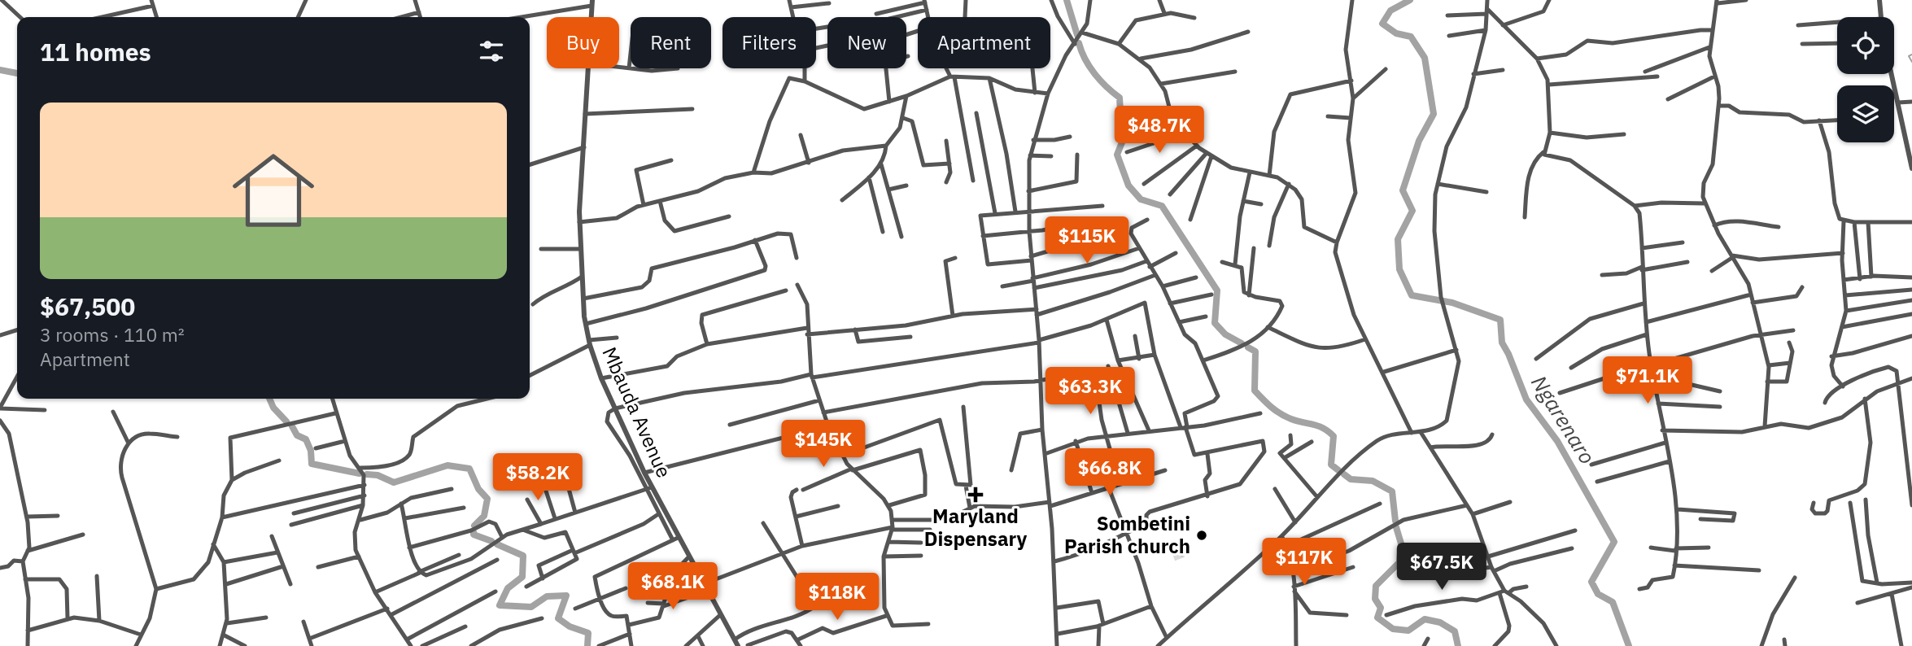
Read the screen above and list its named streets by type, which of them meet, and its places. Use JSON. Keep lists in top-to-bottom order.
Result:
{
  "streets": {
    "street": ["Mbauda Avenue"]
  },
  "water": ["Ngarenaro"],
  "places": {
    "health": ["Maryland Dispensary"],
    "other": ["Sombetini Parish church"]
  },
  "page": {
    "chip": [
      "Buy",
      "Rent",
      "Filters",
      "New",
      "Apartment"
    ],
    "heading": "11 homes",
    "list": [
      {
        "name": "$67,500",
        "note": "3 rooms · 110 m² · Apartment"
      }
    ],
    "price": [
      "$48.7K",
      "$115K",
      "$71.1K",
      "$63.3K",
      "$145K",
      "$66.8K",
      "$58.2K",
      "$117K",
      "$67.5K",
      "$68.1K",
      "$118K"
    ]
  }
}
